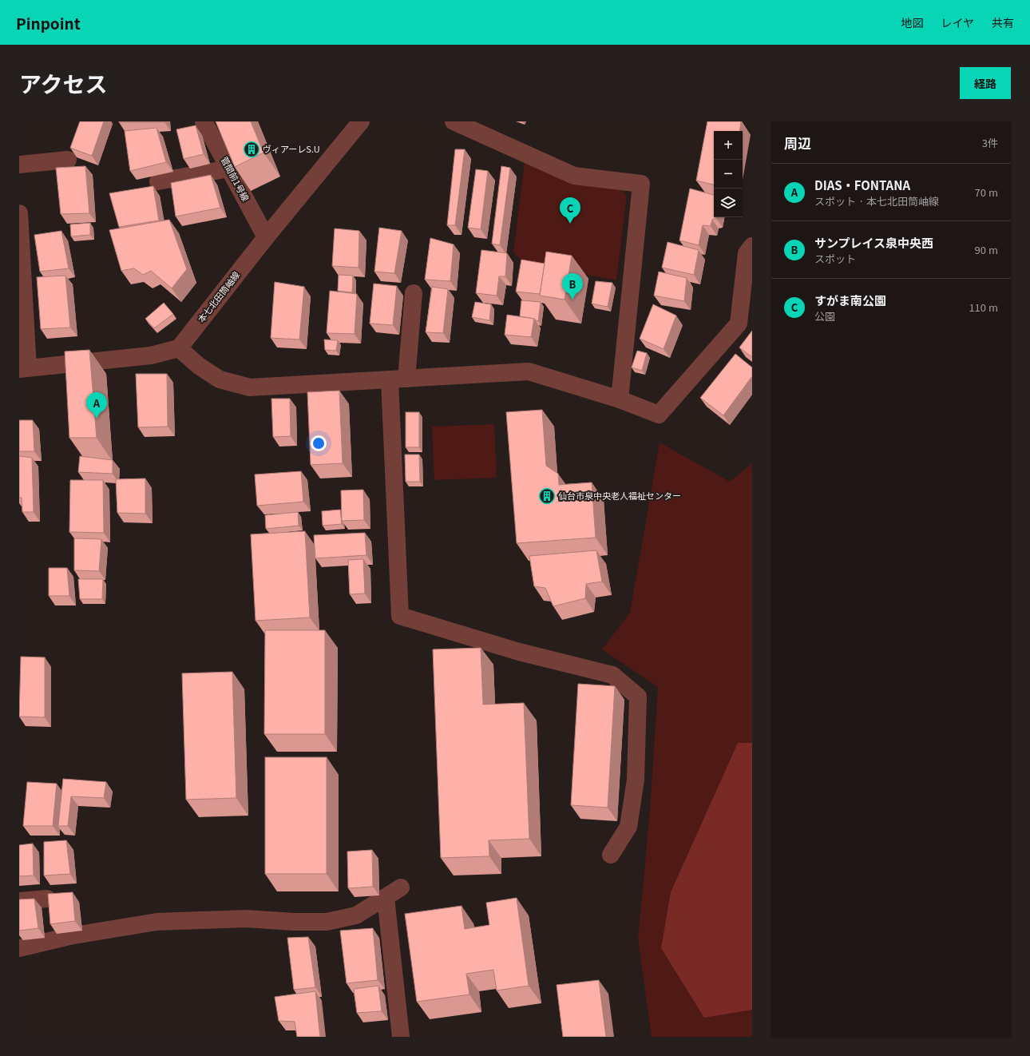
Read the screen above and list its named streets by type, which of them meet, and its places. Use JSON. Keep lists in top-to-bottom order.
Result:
{
  "streets": {
    "street": ["菅間前1号線", "本七北田筒岫線"]
  },
  "crossings": [
    ["菅間前1号線", "本七北田筒岫線"]
  ],
  "places": {
    "building": ["ヴィアーレS.U", "仙台市泉中央老人福祉センター"]
  },
  "page": {
    "header": "Pinpoint",
    "nav": ["地図", "レイヤ", "共有"],
    "title": "アクセス",
    "buttons": "経路",
    "heading": ["周辺", "3件"],
    "map_buttons": ["+", "−"],
    "list": [
      {
        "mark": "A",
        "name": "DIAS・FONTANA",
        "note": "スポット · 本七北田筒岫線",
        "value": "70 m"
      },
      {
        "mark": "B",
        "name": "サンプレイス泉中央西",
        "note": "スポット",
        "value": "90 m"
      },
      {
        "mark": "C",
        "name": "すがま南公園",
        "note": "公園",
        "value": "110 m"
      }
    ],
    "pins": ["C", "B", "A"]
  }
}
